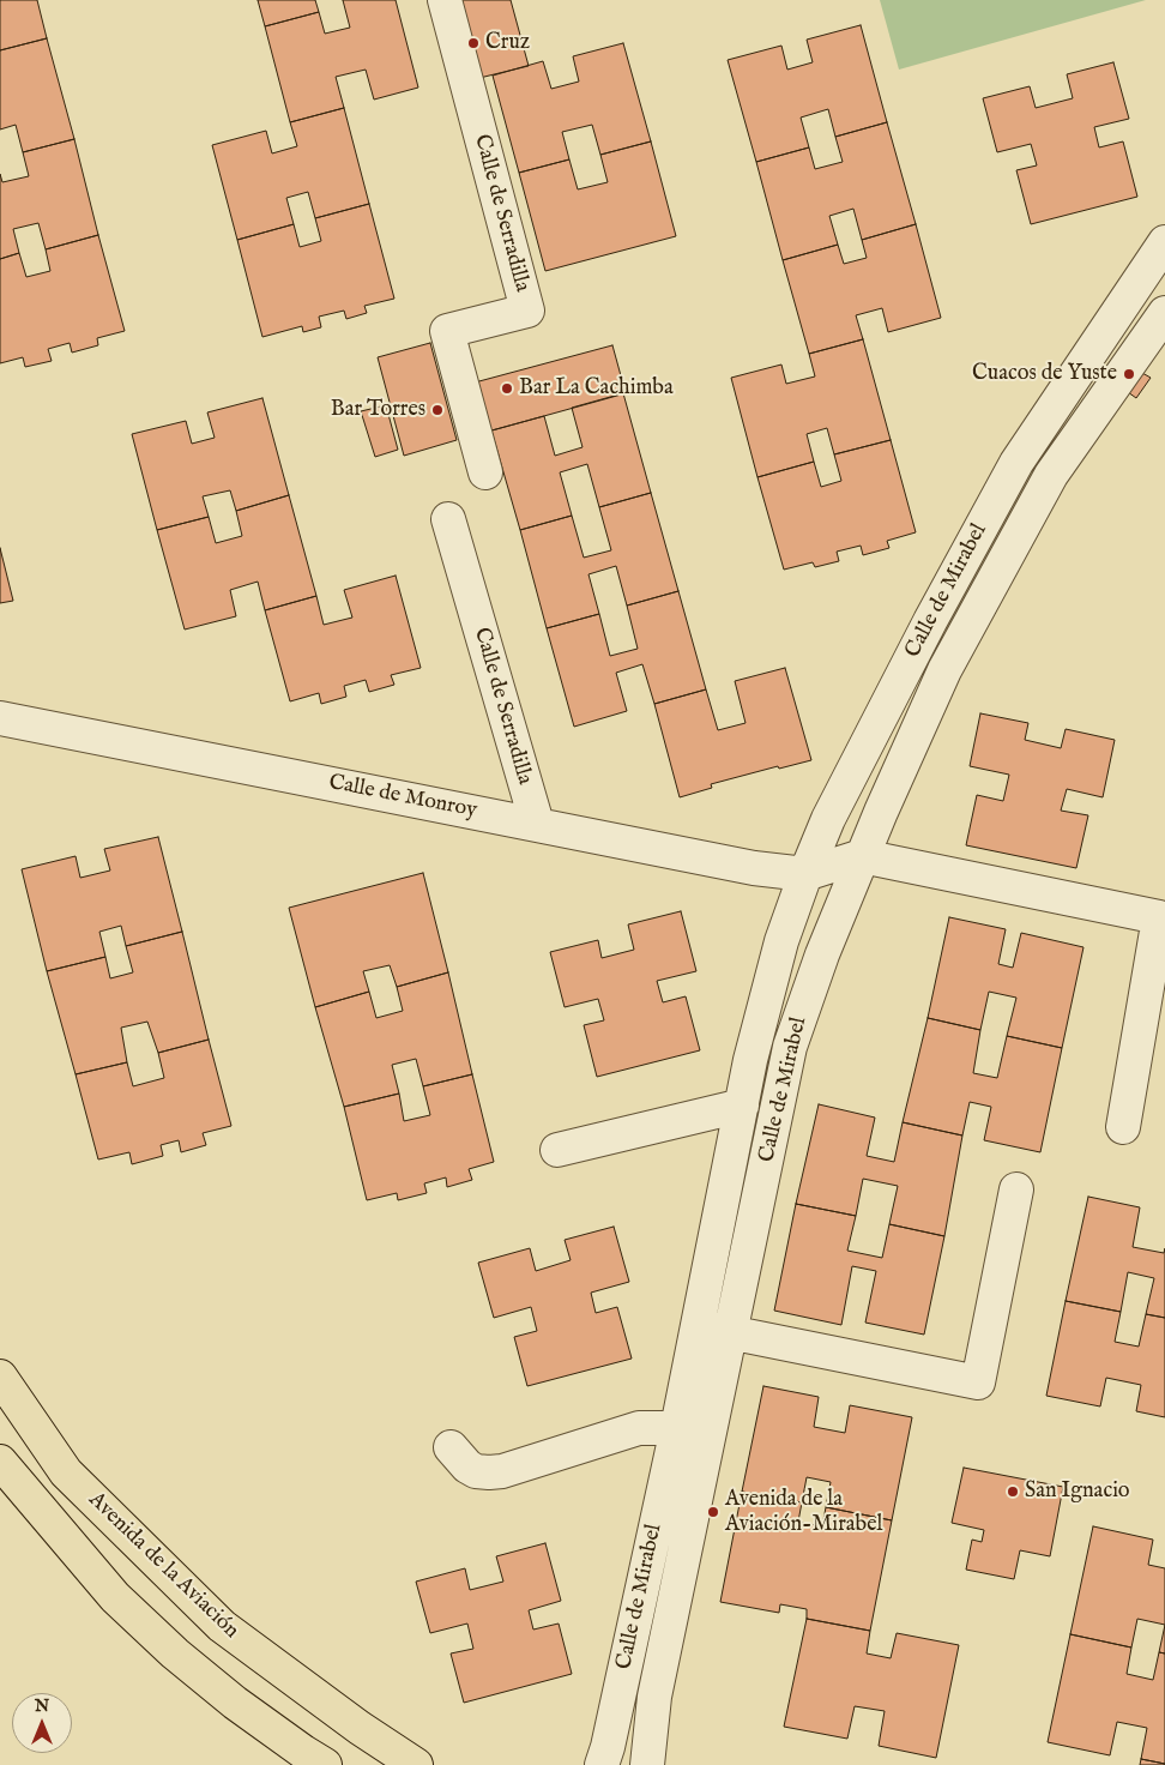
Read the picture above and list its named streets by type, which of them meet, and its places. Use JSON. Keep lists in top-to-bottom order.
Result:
{
  "streets": {
    "main road": ["Avenida de la Aviación"],
    "street": ["Calle de Serradilla", "Calle de Mirabel", "Calle de Monroy"]
  },
  "crossings": [
    ["Calle de Serradilla", "Calle de Monroy"],
    ["Calle de Mirabel", "Calle de Monroy"]
  ],
  "places": [
    "Cruz",
    "Cuacos de Yuste",
    "Bar La Cachimba",
    "Bar Torres",
    "San Ignacio",
    "Avenida de la Aviación-Mirabel"
  ],
  "north": "top"
}
